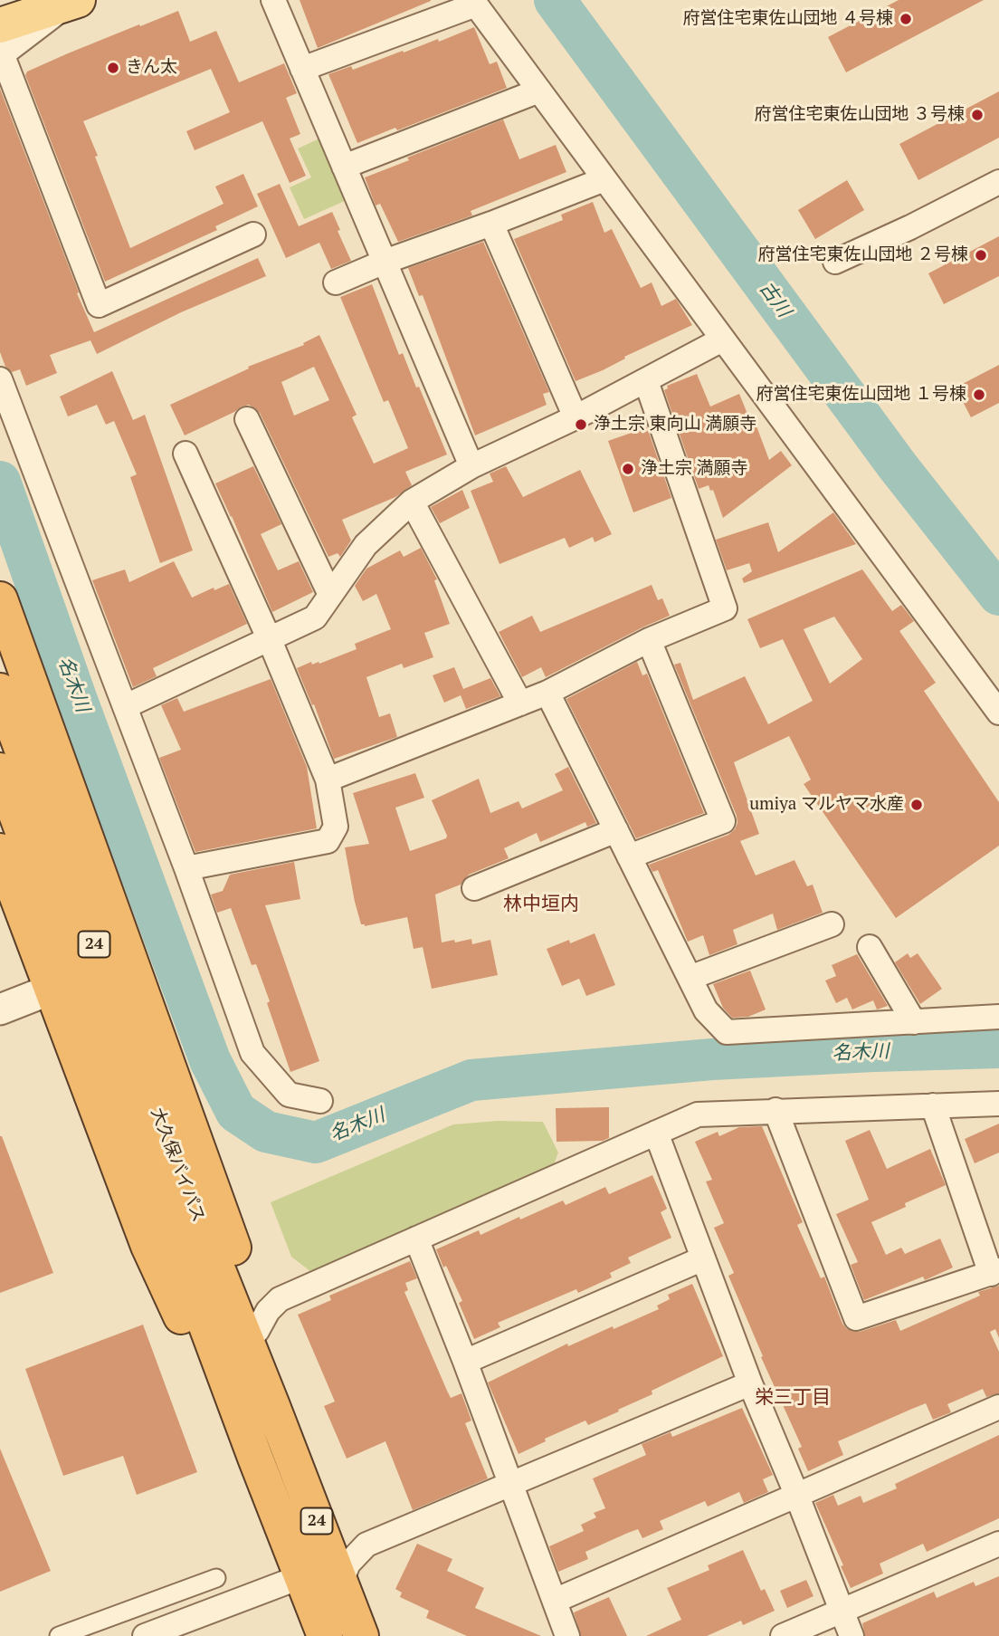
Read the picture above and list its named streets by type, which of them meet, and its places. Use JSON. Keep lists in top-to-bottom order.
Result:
{
  "streets": {
    "highway": ["24", "大久保バイパス"]
  },
  "districts": ["林中垣内", "栄三丁目"],
  "water": ["古川", "名木川"],
  "places": [
    "府営住宅東佐山団地 ４号棟",
    "きん太",
    "府営住宅東佐山団地 ３号棟",
    "府営住宅東佐山団地 ２号棟",
    "府営住宅東佐山団地 １号棟",
    "浄土宗 東向山 満願寺",
    "浄土宗 満願寺",
    "umiya マルヤマ水産"
  ]
}
